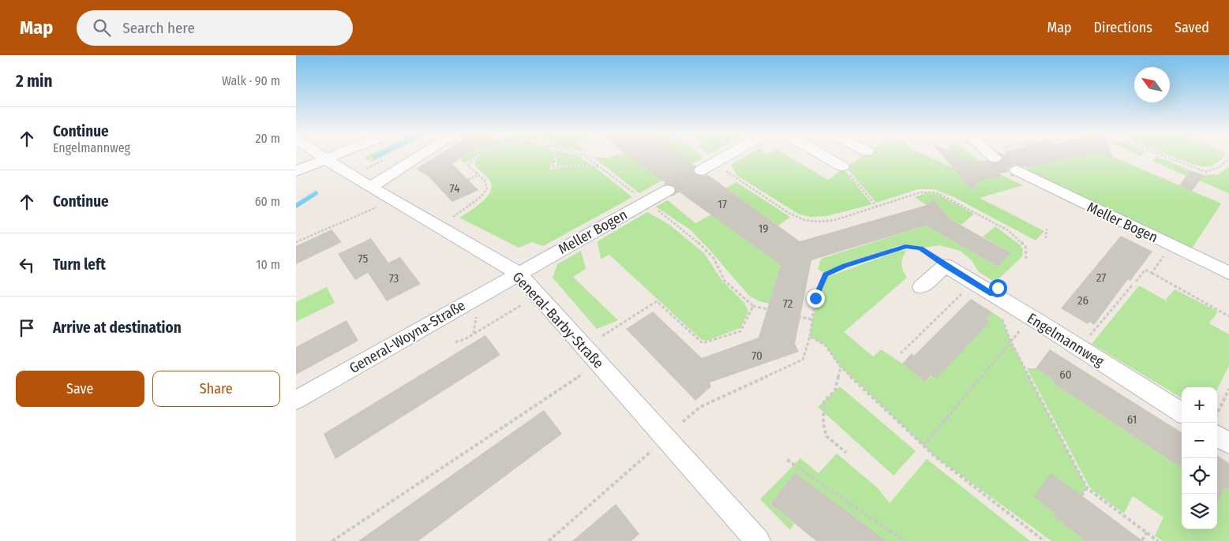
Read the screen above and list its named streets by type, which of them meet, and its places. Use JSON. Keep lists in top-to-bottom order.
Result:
{
  "streets": {
    "street": [
      "Meller Bogen",
      "General-Barby-Straße",
      "General-Woyna-Straße",
      "Engelmannweg"
    ]
  },
  "crossings": [
    ["Meller Bogen", "General-Barby-Straße"],
    ["Meller Bogen", "General-Woyna-Straße"],
    ["General-Barby-Straße", "General-Woyna-Straße"]
  ],
  "house_numbers": [
    "74",
    "17",
    "19",
    "75",
    "27",
    "73",
    "26",
    "72",
    "70",
    "60",
    "61"
  ],
  "north": "top left",
  "page": {
    "header": "Map",
    "search": "Search here",
    "nav": ["Map", "Directions", "Saved"],
    "heading": ["2 min", "Walk · 90 m"],
    "list": [
      ["Continue", "Engelmannweg", "20 m"],
      ["Continue", "60 m"],
      ["Turn left", "10 m"],
      "Arrive at destination"
    ],
    "buttons": ["Save", "Share"],
    "map_buttons": ["+", "−"]
  }
}
